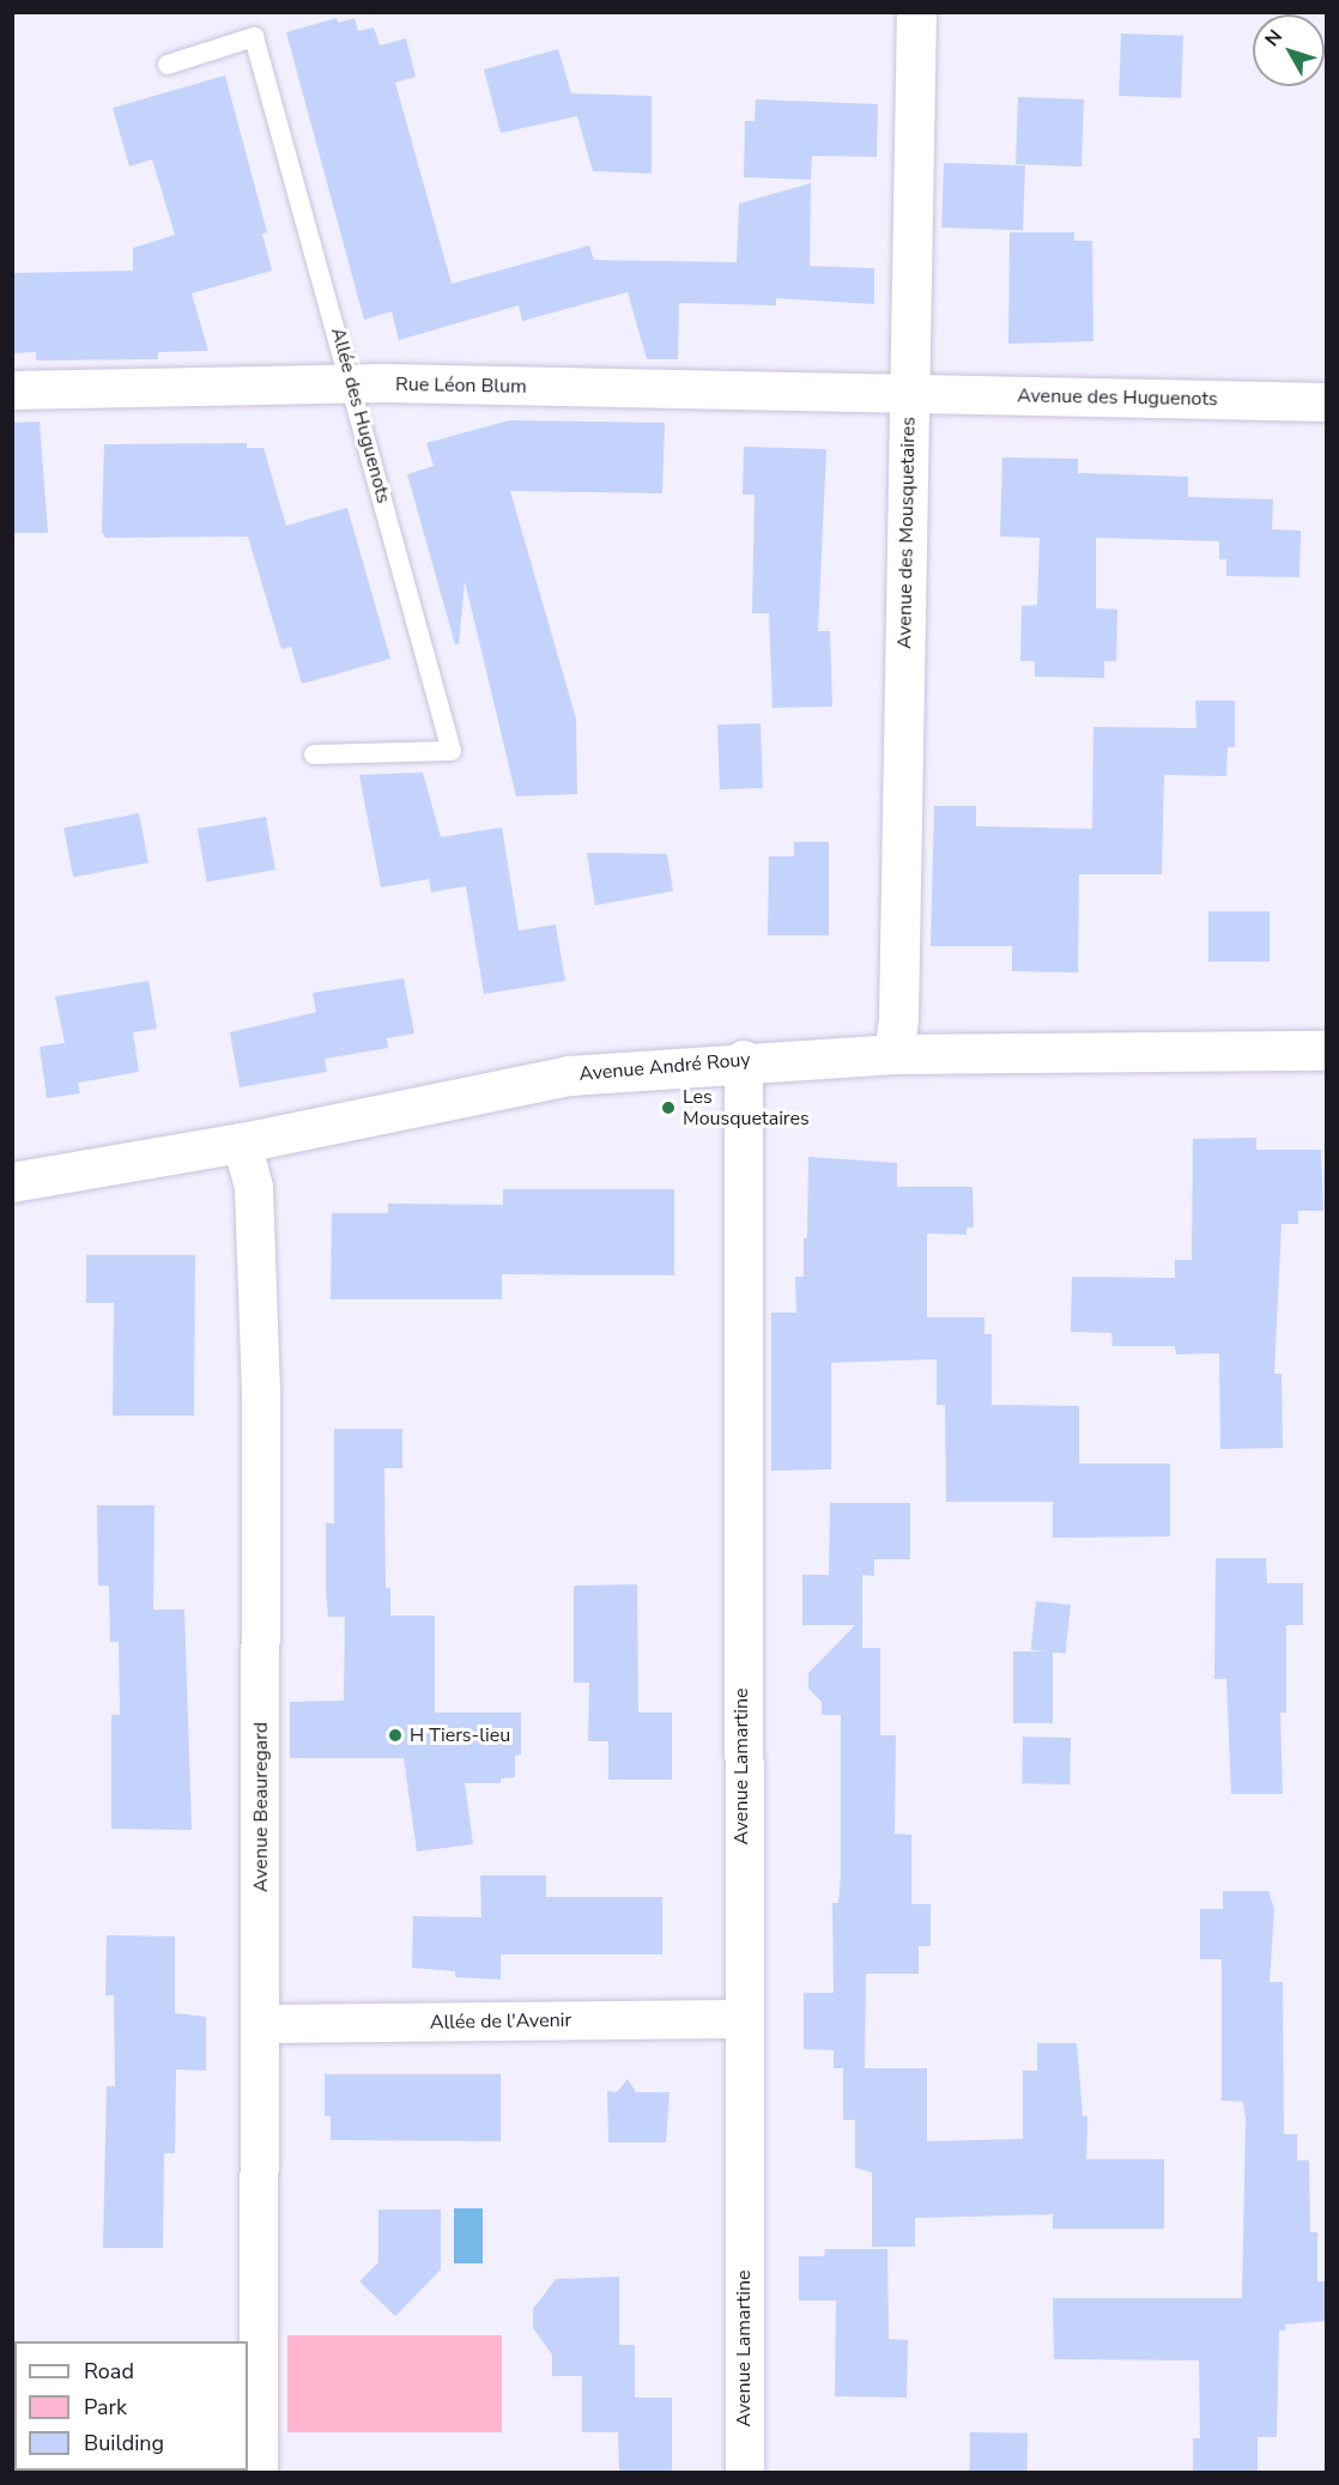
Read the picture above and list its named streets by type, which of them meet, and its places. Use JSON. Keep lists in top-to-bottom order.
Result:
{
  "streets": {
    "main road": ["Avenue des Mousquetaires", "Avenue André Rouy"],
    "street": [
      "Rue Léon Blum",
      "Avenue des Huguenots",
      "Avenue Lamartine",
      "Avenue Beauregard",
      "Allée de l'Avenir"
    ],
    "lane": ["Allée des Huguenots"]
  },
  "crossings": [
    ["Rue Léon Blum", "Avenue des Huguenots"],
    ["Rue Léon Blum", "Allée des Huguenots"],
    ["Rue Léon Blum", "Avenue des Mousquetaires"],
    ["Avenue des Huguenots", "Avenue des Mousquetaires"],
    ["Avenue des Mousquetaires", "Avenue André Rouy"],
    ["Avenue André Rouy", "Avenue Lamartine"],
    ["Avenue André Rouy", "Avenue Beauregard"],
    ["Avenue Lamartine", "Allée de l'Avenir"],
    ["Avenue Beauregard", "Allée de l'Avenir"]
  ],
  "places": ["Les Mousquetaires", "H Tiers-lieu"],
  "legend": ["Road", "Park", "Building"],
  "north": "top left"
}
